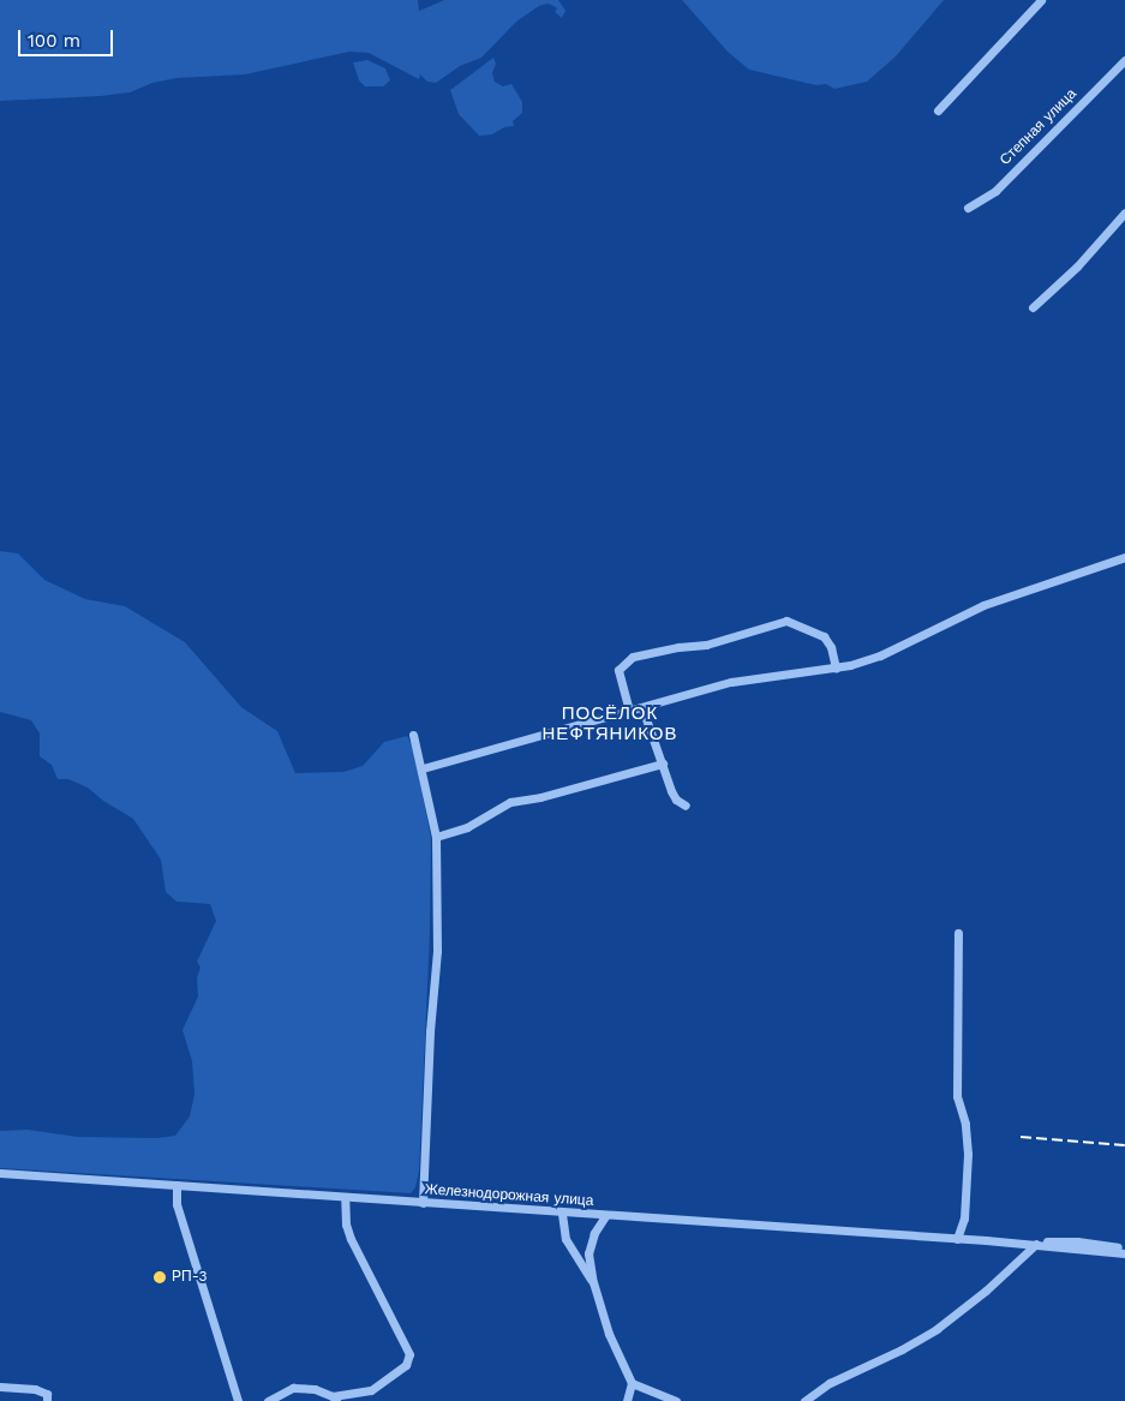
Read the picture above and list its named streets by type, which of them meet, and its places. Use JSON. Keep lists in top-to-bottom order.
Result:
{
  "streets": {
    "street": ["Степная улица", "Железнодорожная улица"]
  },
  "districts": ["ПОСЁЛОК НЕФТЯНИКОВ"],
  "places": ["РП-3"],
  "scale_bar": "100 m"
}
